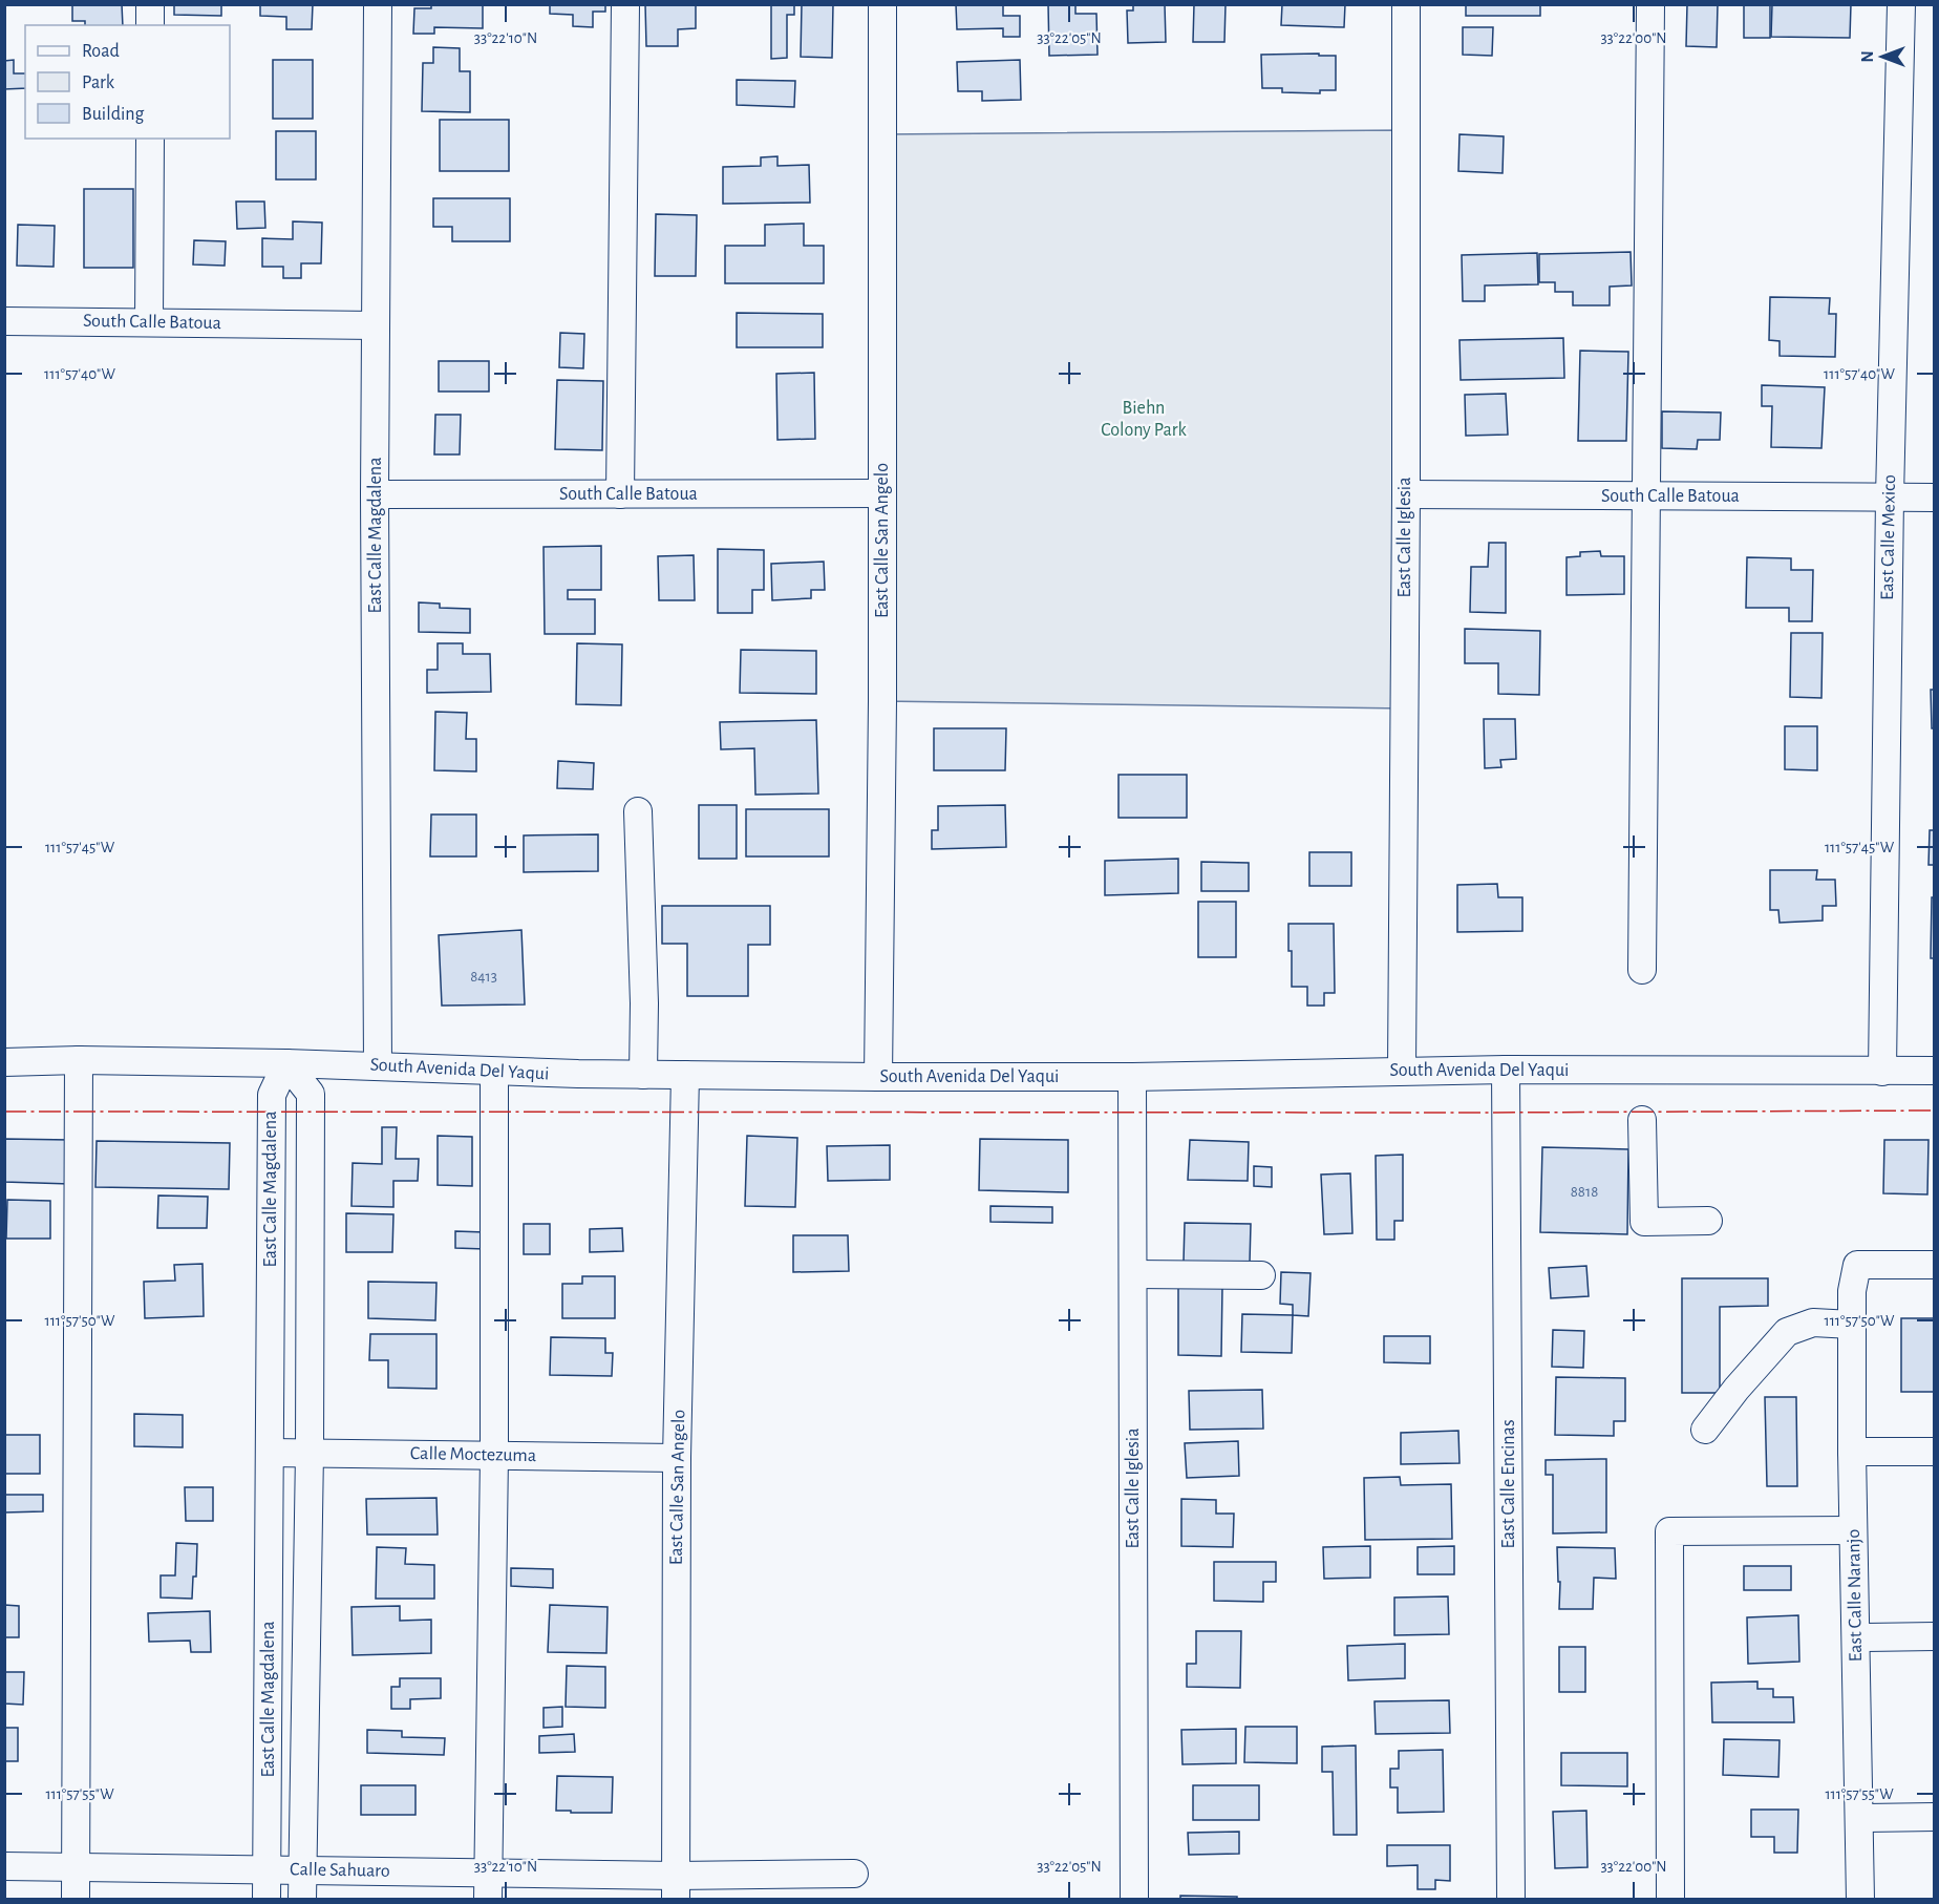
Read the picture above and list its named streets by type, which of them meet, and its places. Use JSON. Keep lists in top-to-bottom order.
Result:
{
  "streets": {
    "street": [
      "South Calle Batoua",
      "East Calle Magdalena",
      "East Calle Iglesia",
      "East Calle Mexico",
      "East Calle San Angelo",
      "South Avenida Del Yaqui",
      "Calle Moctezuma",
      "East Calle Encinas",
      "East Calle Naranjo",
      "Calle Sahuaro"
    ]
  },
  "crossings": [
    ["South Calle Batoua", "East Calle Magdalena"],
    ["South Calle Batoua", "East Calle Iglesia"],
    ["South Calle Batoua", "East Calle Mexico"],
    ["South Calle Batoua", "East Calle San Angelo"],
    ["East Calle Magdalena", "South Avenida Del Yaqui"],
    ["East Calle Magdalena", "Calle Moctezuma"],
    ["East Calle Magdalena", "Calle Sahuaro"],
    ["East Calle Iglesia", "South Avenida Del Yaqui"],
    ["East Calle Mexico", "South Avenida Del Yaqui"],
    ["East Calle San Angelo", "South Avenida Del Yaqui"],
    ["East Calle San Angelo", "Calle Moctezuma"],
    ["East Calle San Angelo", "Calle Sahuaro"],
    ["South Avenida Del Yaqui", "East Calle Encinas"]
  ],
  "parks": ["Biehn Colony Park"],
  "house_numbers": ["8413", "8818"],
  "legend": ["Road", "Park", "Building"],
  "north": "left",
  "coordinates": [
    "33°22'10\"N",
    "33°22'05\"N",
    "33°22'00\"N",
    "111°57'40\"W",
    "111°57'45\"W",
    "111°57'50\"W",
    "111°57'55\"W"
  ]
}
